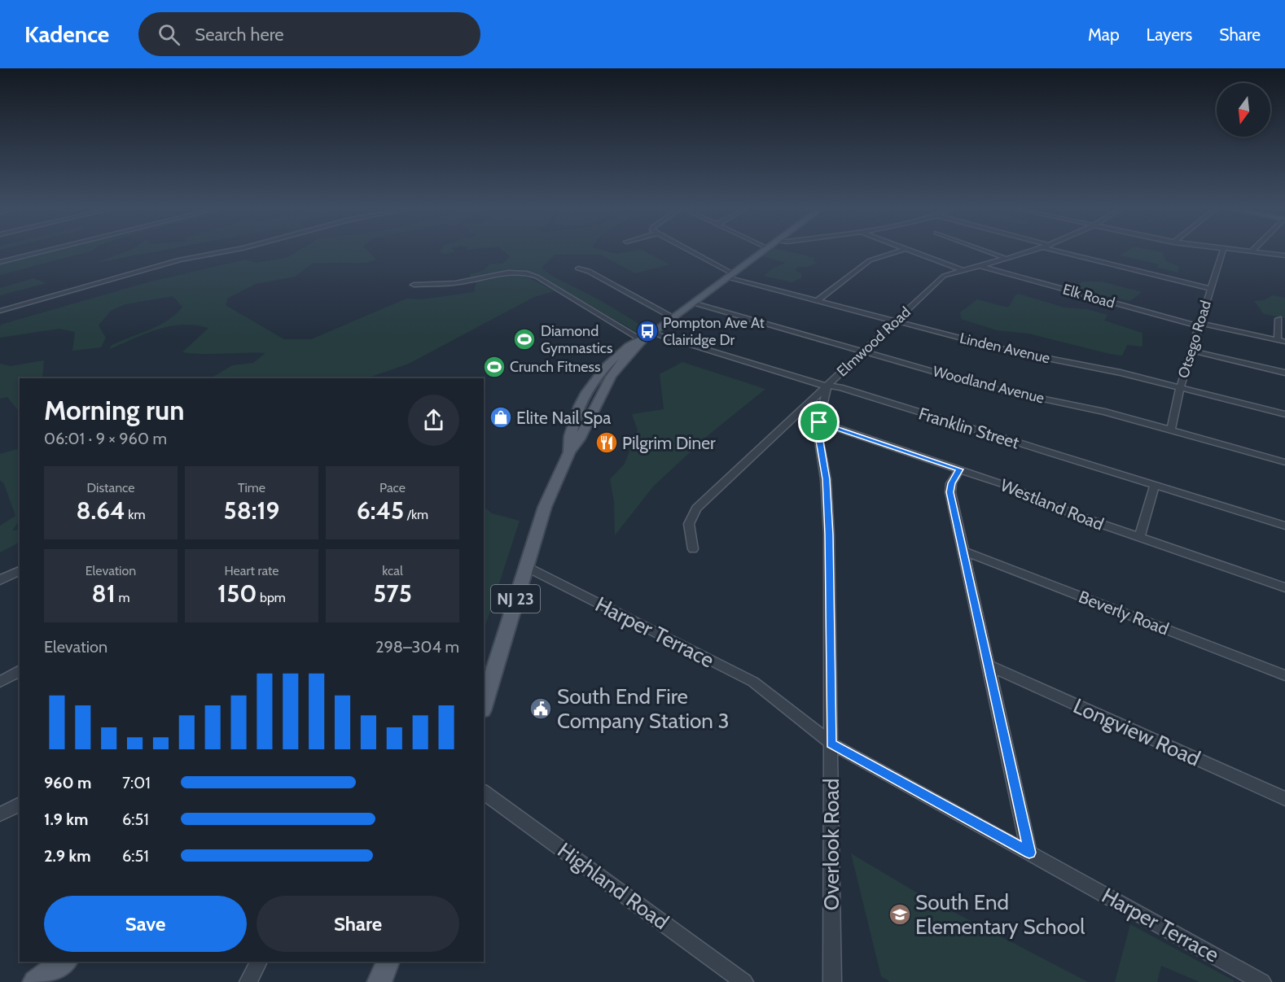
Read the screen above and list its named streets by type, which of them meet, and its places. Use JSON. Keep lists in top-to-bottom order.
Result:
{
  "streets": {
    "main road": ["NJ 23"],
    "street": [
      "Elk Road",
      "Otsego Road",
      "Elmwood Road",
      "Linden Avenue",
      "Woodland Avenue",
      "Franklin Street",
      "Westland Road",
      "Beverly Road",
      "Harper Terrace",
      "Longview Road",
      "Overlook Road",
      "Highland Road"
    ]
  },
  "crossings": [
    ["Elk Road", "Otsego Road"],
    ["Elk Road", "Elmwood Road"],
    ["Otsego Road", "Linden Avenue"],
    ["Otsego Road", "Woodland Avenue"],
    ["Elmwood Road", "Linden Avenue"],
    ["Elmwood Road", "Woodland Avenue"],
    ["Elmwood Road", "Franklin Street"],
    ["Elmwood Road", "Overlook Road"],
    ["Linden Avenue", "NJ 23"],
    ["Woodland Avenue", "NJ 23"],
    ["Franklin Street", "NJ 23"],
    ["Franklin Street", "Overlook Road"],
    ["Westland Road", "Overlook Road"],
    ["NJ 23", "Harper Terrace"],
    ["Harper Terrace", "Overlook Road"]
  ],
  "places": {
    "bus stop": ["Pompton Ave At Clairidge Dr"],
    "sports": ["Diamond Gymnastics", "Crunch Fitness"],
    "shop": ["Elite Nail Spa"],
    "restaurant": ["Pilgrim Diner"],
    "public building": ["South End Fire Company Station 3"],
    "school or university": ["South End Elementary School"]
  },
  "north": "bottom",
  "page": {
    "header": "Kadence",
    "search": "Search here",
    "nav": ["Map", "Layers", "Share"],
    "heading": ["Morning run", "06:01 · 9 × 960 m"],
    "stats": [
      ["Distance", "8.64 km"],
      ["Time", "58:19"],
      ["Pace", "6:45 /km"],
      ["Elevation", "81 m"],
      ["Heart rate", "150 bpm"],
      ["kcal", "575"]
    ],
    "chart": ["Elevation", "298–304 m"],
    "list": [
      {
        "name": "960 m",
        "note": "7:01"
      },
      {
        "name": "1.9 km",
        "note": "6:51"
      },
      {
        "name": "2.9 km",
        "note": "6:51"
      }
    ],
    "buttons": ["Save", "Share"]
  }
}
